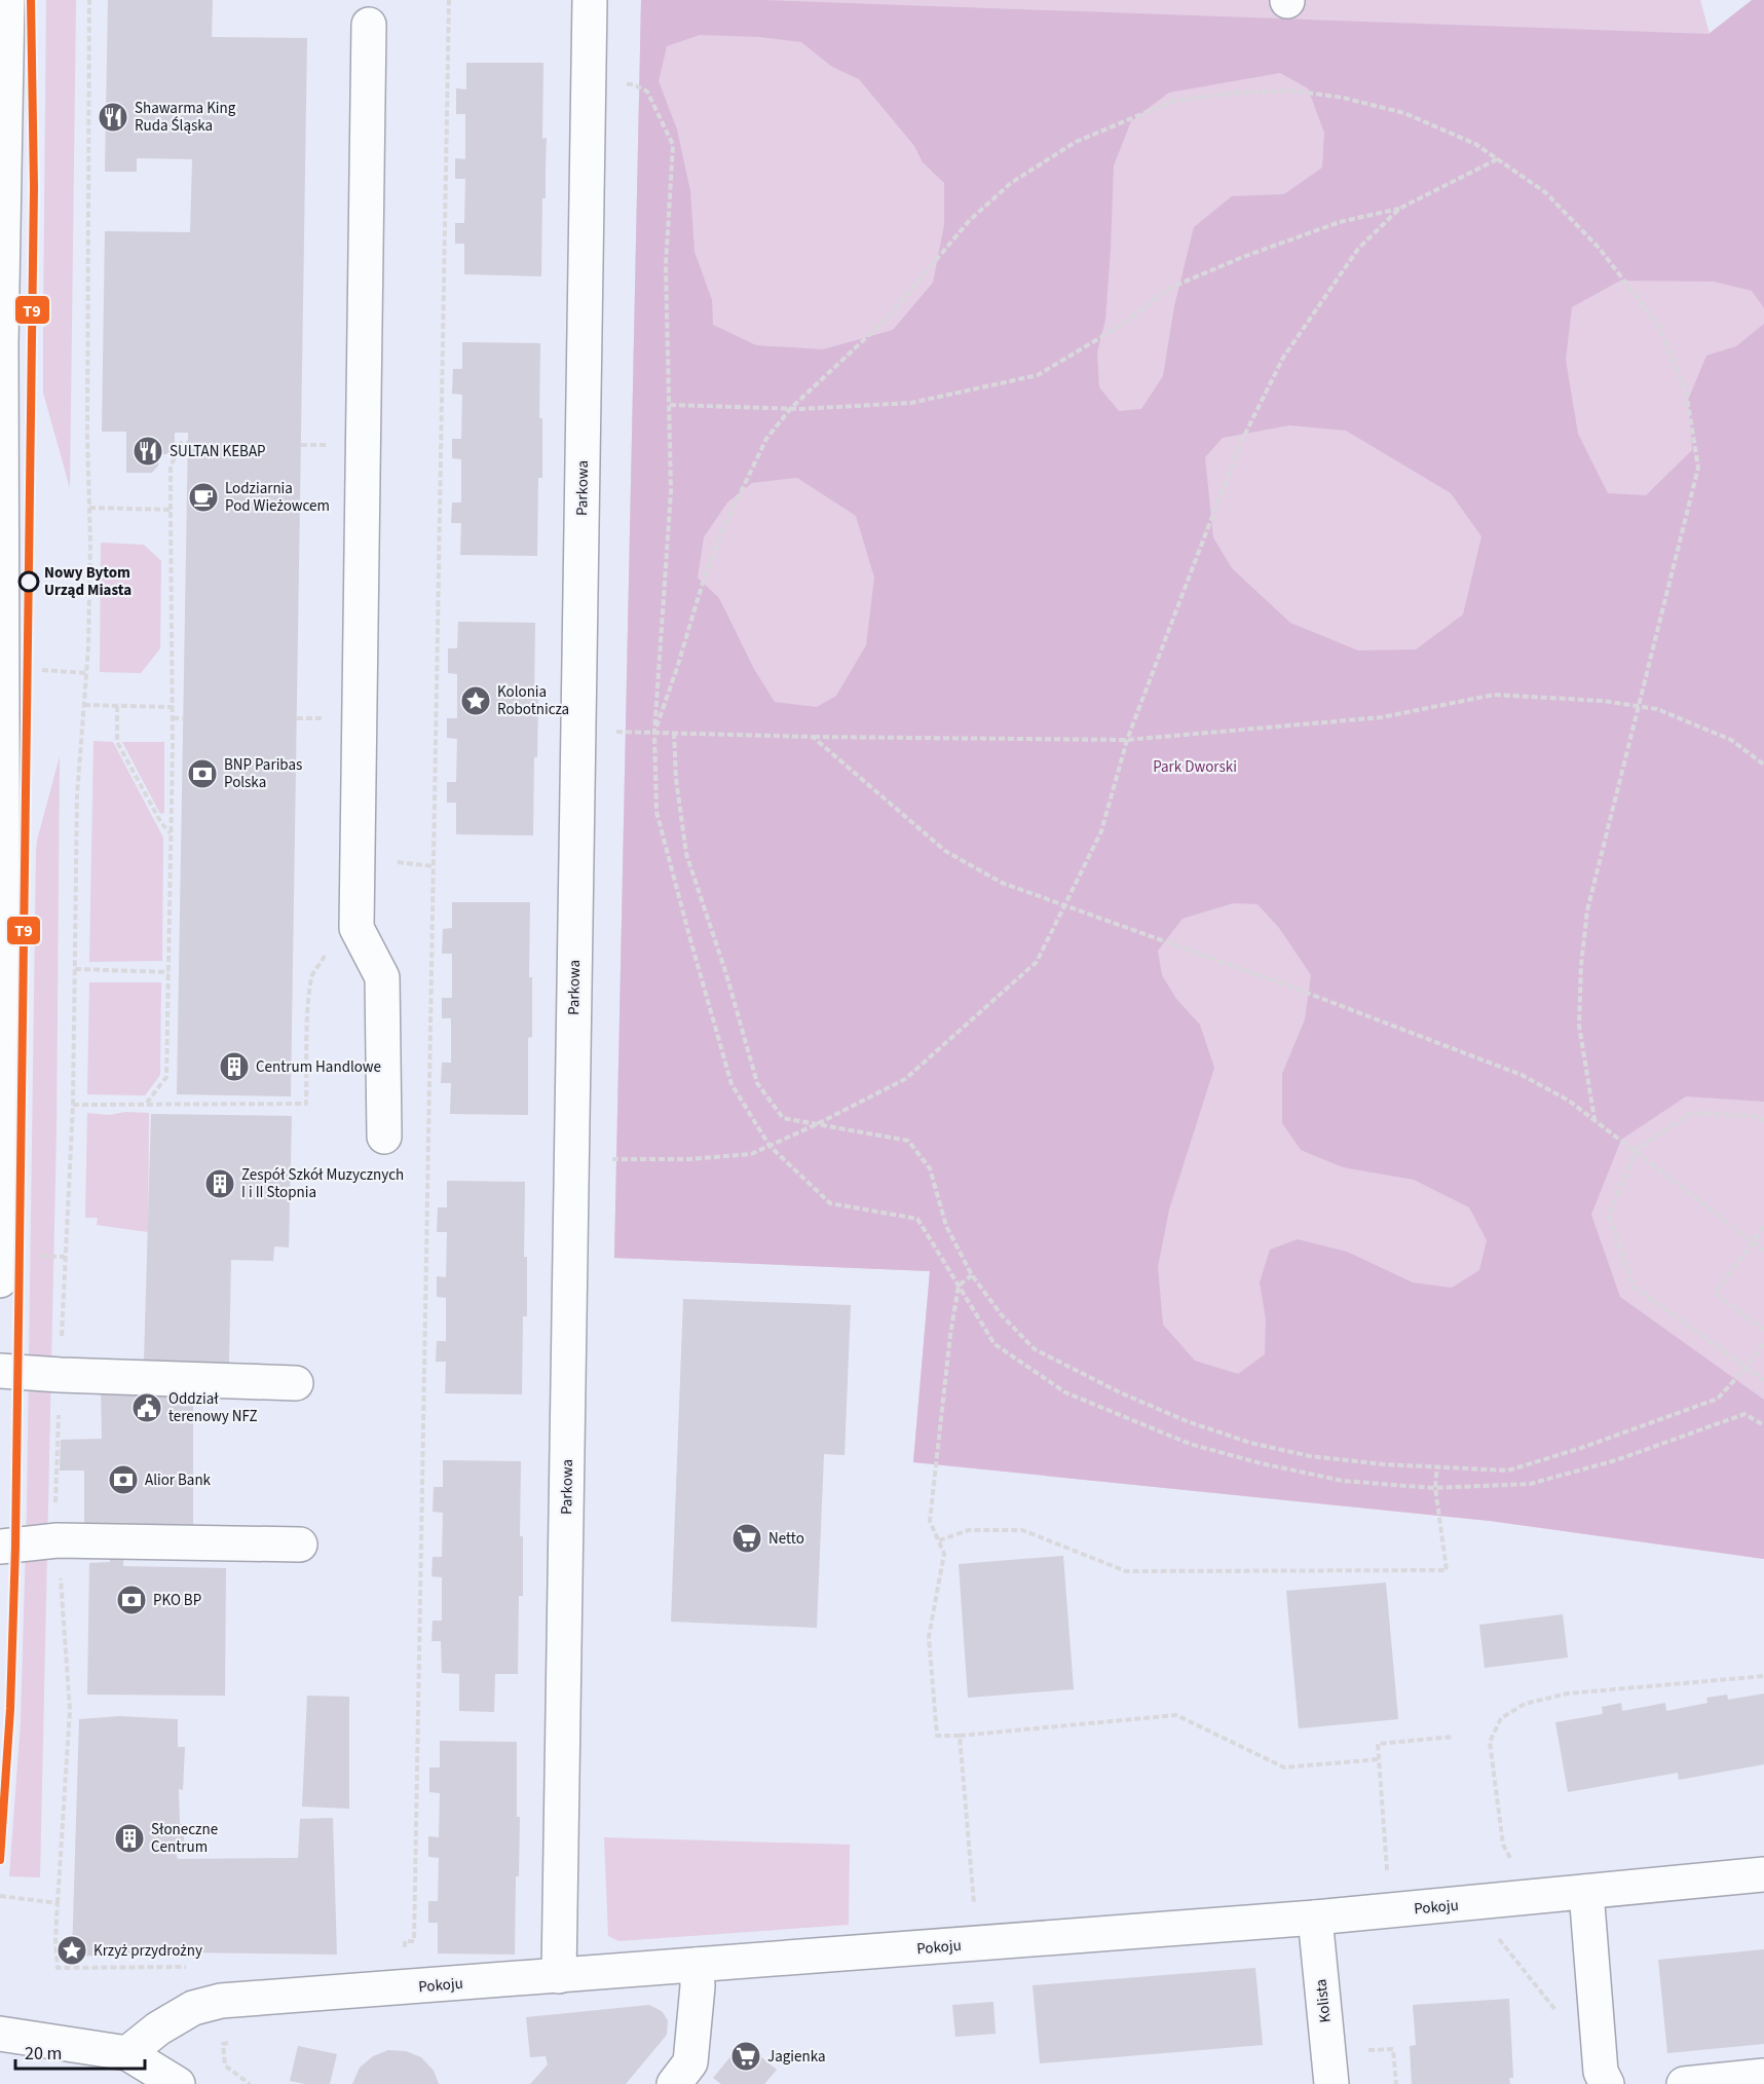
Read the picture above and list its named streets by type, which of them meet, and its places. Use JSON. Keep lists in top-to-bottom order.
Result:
{
  "streets": {
    "street": ["Parkowa", "Pokoju", "Kolista"]
  },
  "crossings": [
    ["Parkowa", "Pokoju"],
    ["Pokoju", "Kolista"]
  ],
  "parks": ["Park Dworski"],
  "places": {
    "restaurant": ["Shawarma King Ruda Śląska", "SULTAN KEBAP"],
    "cafe": ["Lodziarnia Pod Wieżowcem"],
    "other": ["Nowy Bytom Urząd Miasta"],
    "place": ["Kolonia Robotnicza", "Krzyż przydrożny"],
    "bank": ["BNP Paribas Polska", "Alior Bank", "PKO BP"],
    "building": ["Centrum Handlowe", "Zespół Szkół Muzycznych I i II Stopnia", "Słoneczne Centrum"],
    "public building": ["Oddział terenowy NFZ"],
    "supermarket": ["Netto", "Jagienka"]
  },
  "lines": ["transit line T9"],
  "scale_bar": "20 m"
}
